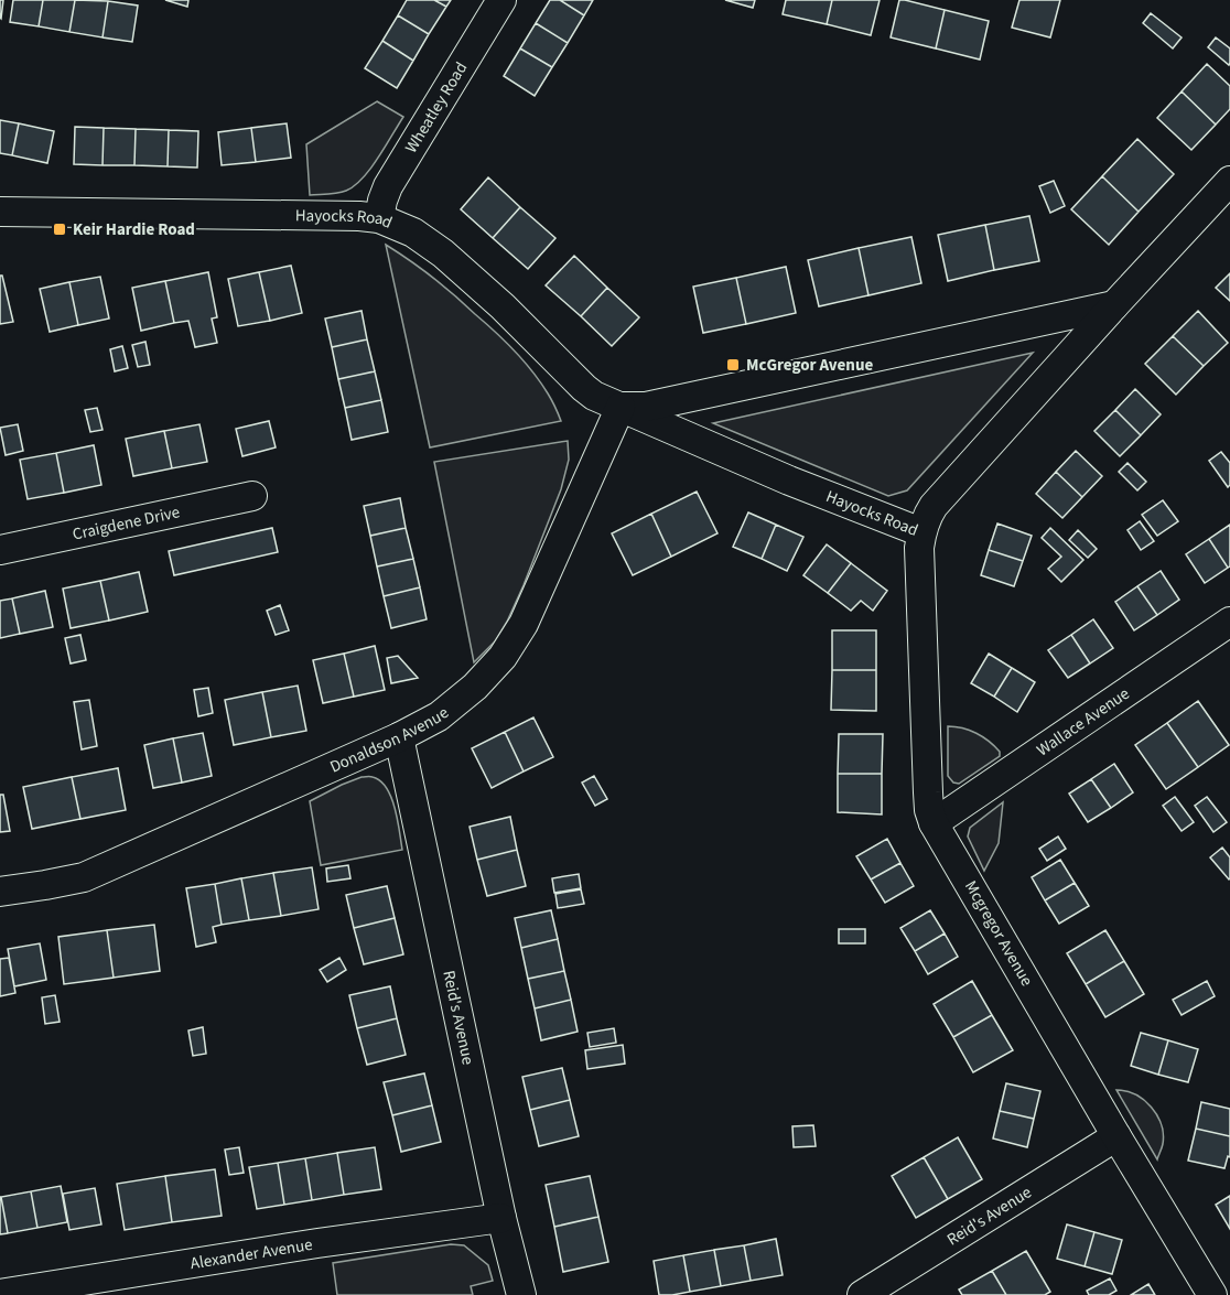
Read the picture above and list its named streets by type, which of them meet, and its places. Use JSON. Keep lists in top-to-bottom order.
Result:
{
  "streets": {
    "street": [
      "Wheatley Road",
      "Hayocks Road",
      "Craigdene Drive",
      "Wallace Avenue",
      "Donaldson Avenue",
      "Mcgregor Avenue",
      "Reid's Avenue",
      "Alexander Avenue"
    ]
  },
  "crossings": [
    ["Wheatley Road", "Hayocks Road"],
    ["Hayocks Road", "Donaldson Avenue"],
    ["Hayocks Road", "Mcgregor Avenue"],
    ["Wallace Avenue", "Mcgregor Avenue"],
    ["Donaldson Avenue", "Reid's Avenue"],
    ["Mcgregor Avenue", "Reid's Avenue"],
    ["Reid's Avenue", "Alexander Avenue"]
  ],
  "places": {
    "transit": ["Keir Hardie Road", "McGregor Avenue"]
  }
}
